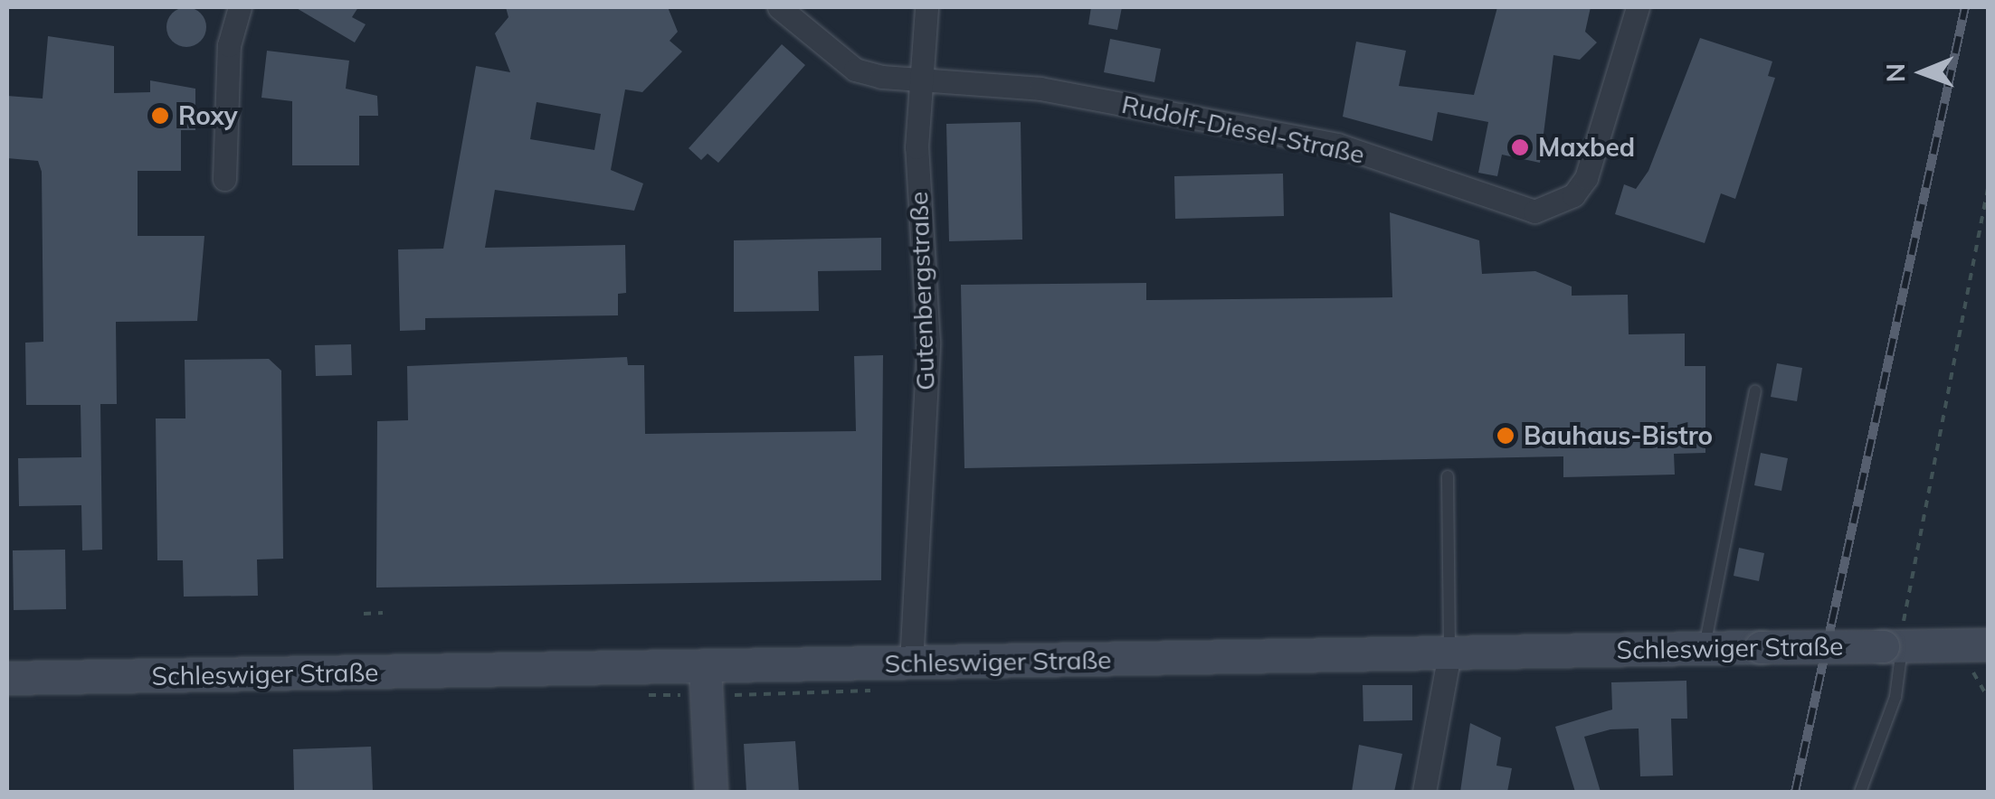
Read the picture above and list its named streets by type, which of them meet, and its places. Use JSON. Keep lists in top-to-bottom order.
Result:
{
  "streets": {
    "main road": ["Schleswiger Straße"],
    "street": ["Rudolf-Diesel-Straße", "Gutenbergstraße"]
  },
  "crossings": [
    ["Rudolf-Diesel-Straße", "Gutenbergstraße"],
    ["Gutenbergstraße", "Schleswiger Straße"]
  ],
  "places": ["Roxy", "Maxbed", "Bauhaus-Bistro"],
  "north": "left"
}
